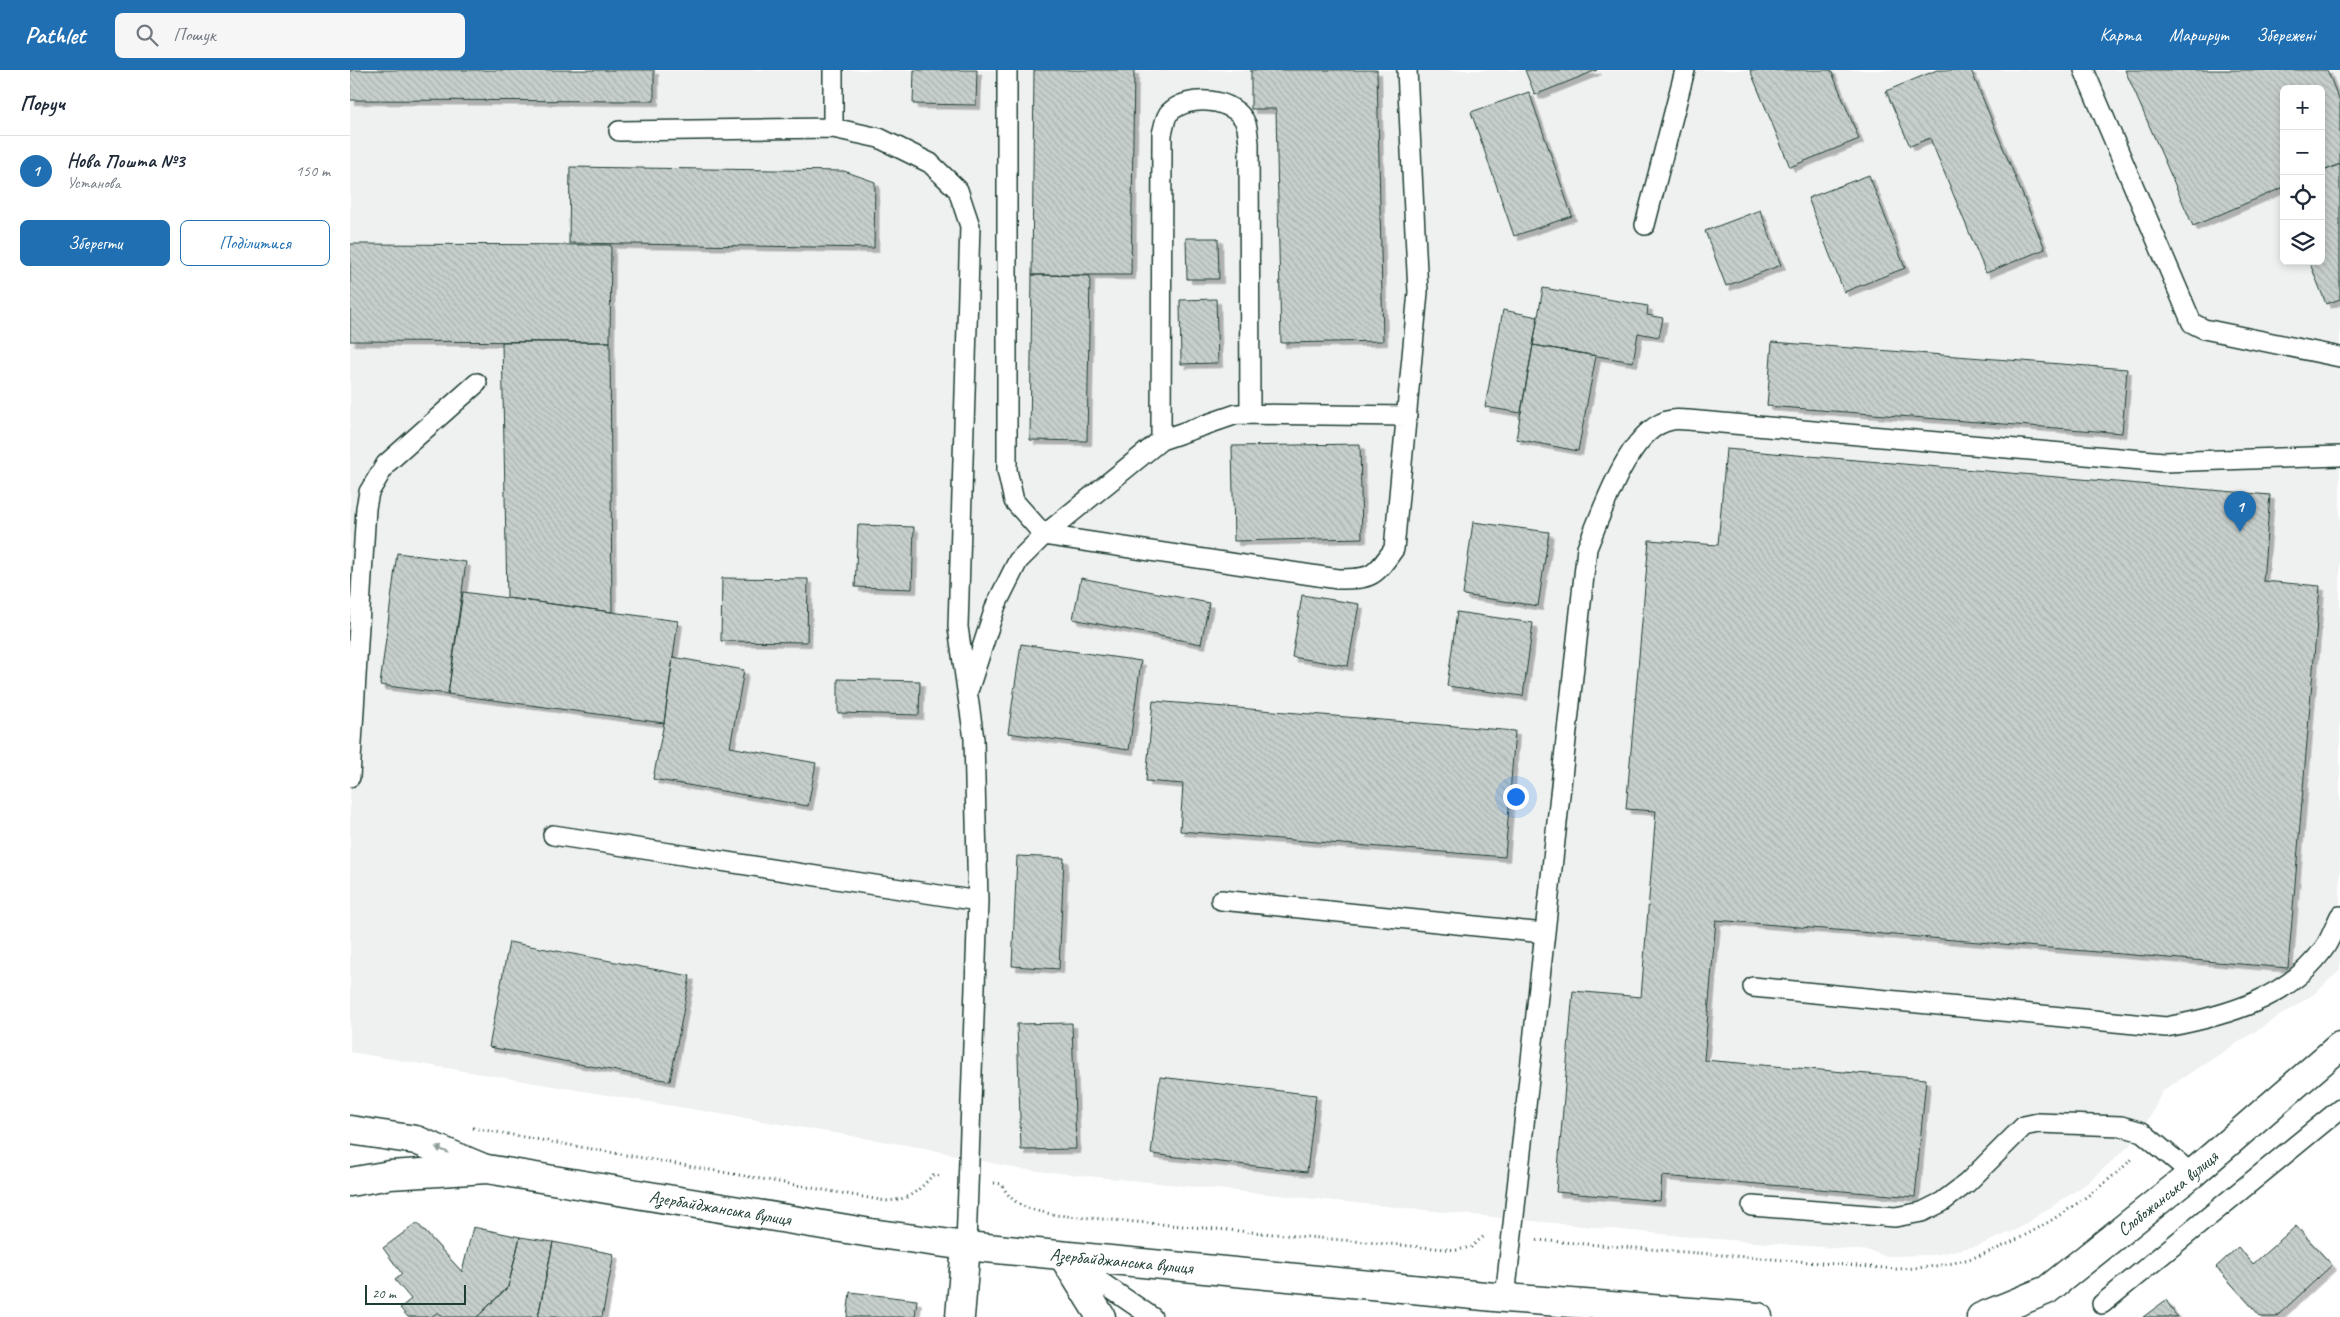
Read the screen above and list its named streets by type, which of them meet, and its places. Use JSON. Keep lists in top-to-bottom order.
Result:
{
  "streets": {
    "street": ["Слобожанська вулиця", "Азербайджанська вулиця"]
  },
  "scale_bar": "20 m",
  "page": {
    "header": "Pathlet",
    "search": "Пошук",
    "nav": ["Карта", "Маршрут", "Збережені"],
    "heading": "Поруч",
    "map_buttons": ["+", "−"],
    "list": [
      {
        "mark": "1",
        "name": "Нова Пошта №3",
        "note": "Установа",
        "value": "150 m"
      }
    ],
    "buttons": ["Зберегти", "Поділитися"],
    "pins": "1",
    "scale": "20 m"
  }
}
